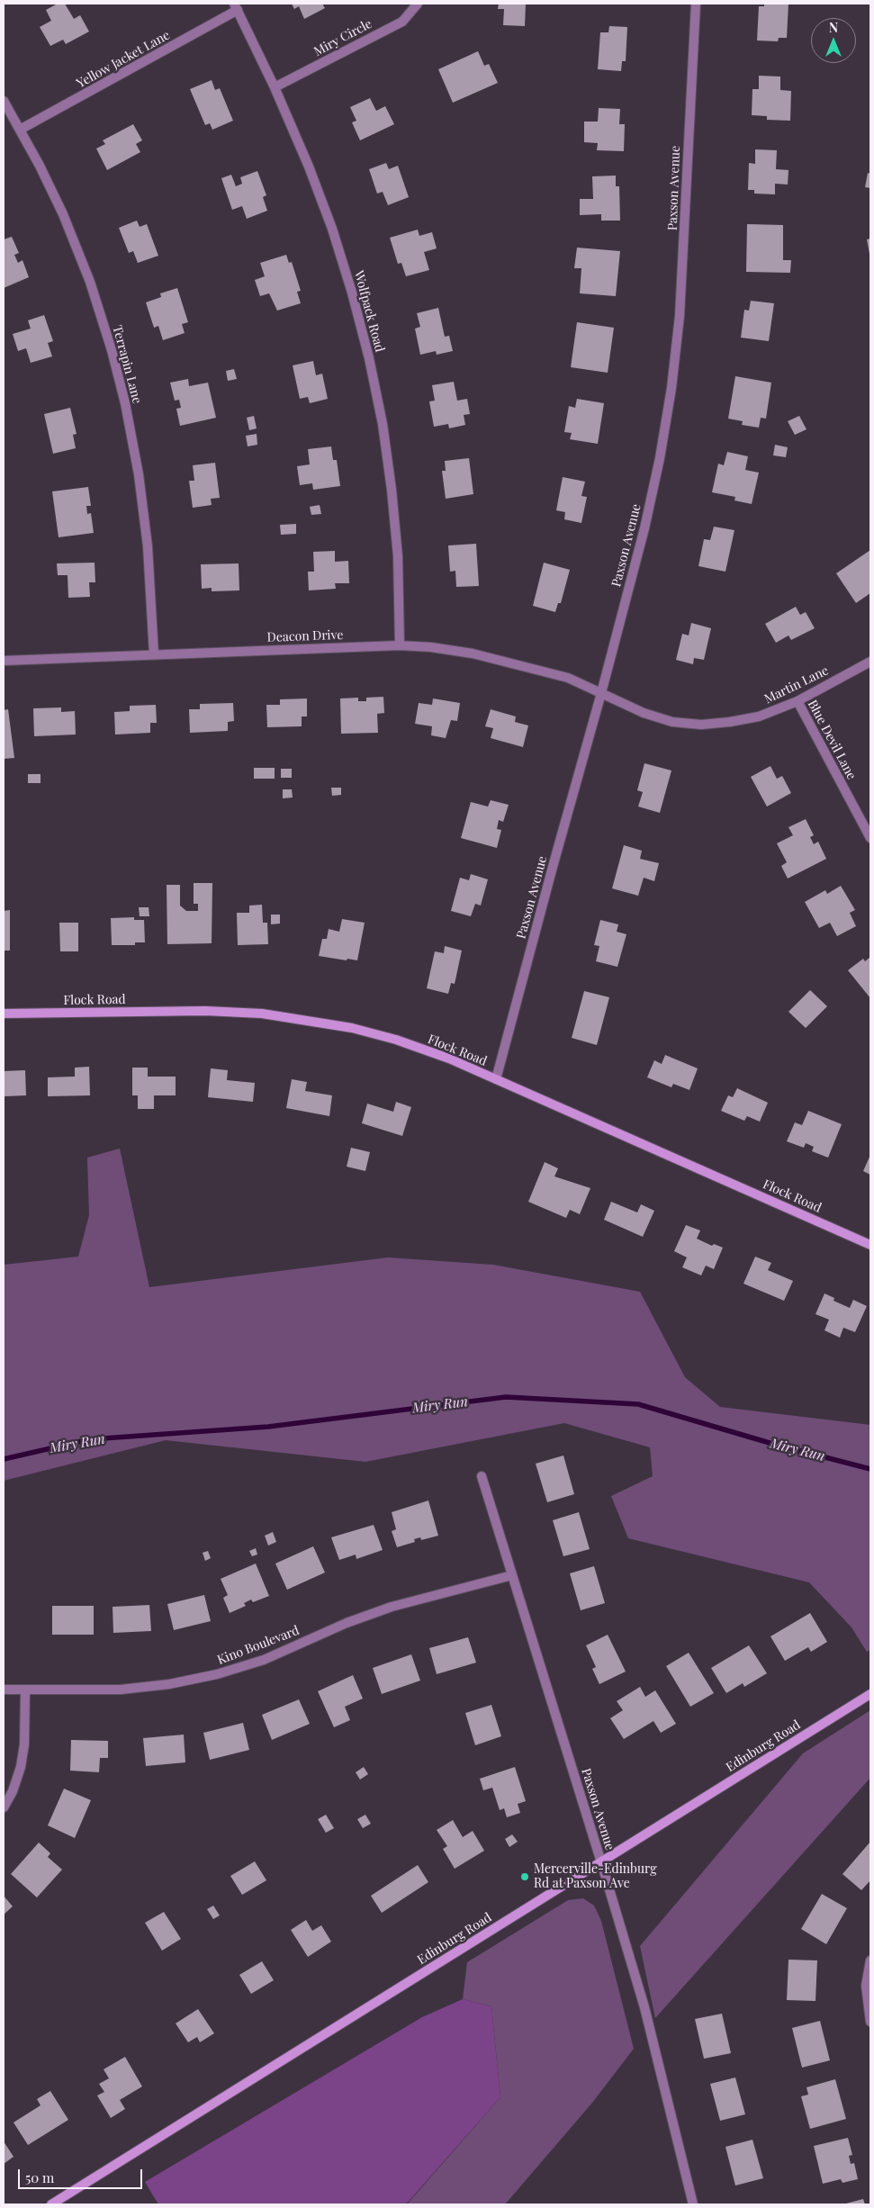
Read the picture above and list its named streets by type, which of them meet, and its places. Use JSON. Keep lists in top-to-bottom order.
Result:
{
  "streets": {
    "main road": ["Flock Road", "Edinburg Road"],
    "street": [
      "Miry Circle",
      "Yellow Jacket Lane",
      "Paxson Avenue",
      "Wolfpack Road",
      "Terrapin Lane",
      "Deacon Drive",
      "Martin Lane",
      "Blue Devil Lane",
      "Kino Boulevard"
    ]
  },
  "crossings": [
    ["Miry Circle", "Wolfpack Road"],
    ["Yellow Jacket Lane", "Wolfpack Road"],
    ["Yellow Jacket Lane", "Terrapin Lane"],
    ["Paxson Avenue", "Deacon Drive"],
    ["Paxson Avenue", "Martin Lane"],
    ["Paxson Avenue", "Flock Road"],
    ["Paxson Avenue", "Kino Boulevard"],
    ["Paxson Avenue", "Edinburg Road"],
    ["Wolfpack Road", "Deacon Drive"],
    ["Terrapin Lane", "Deacon Drive"],
    ["Deacon Drive", "Martin Lane"],
    ["Martin Lane", "Blue Devil Lane"]
  ],
  "water": ["Miry Run"],
  "places": ["Mercerville-Edinburg Rd at Paxson Ave"],
  "scale_bar": "50 m",
  "north": "top"
}
